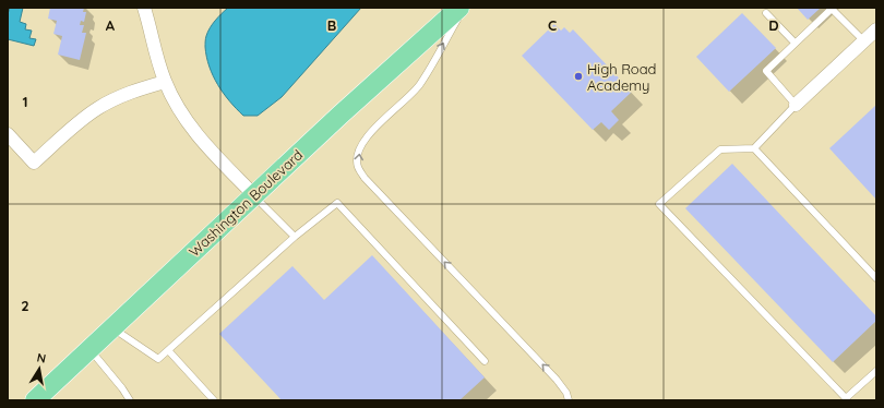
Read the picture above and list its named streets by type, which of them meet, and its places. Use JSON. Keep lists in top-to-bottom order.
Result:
{
  "streets": {
    "main road": ["Washington Boulevard"]
  },
  "places": ["High Road Academy"],
  "north": "top",
  "grid": {
    "columns": [
      "A",
      "B",
      "C",
      "D"
    ],
    "rows": ["1", "2"]
  }
}
